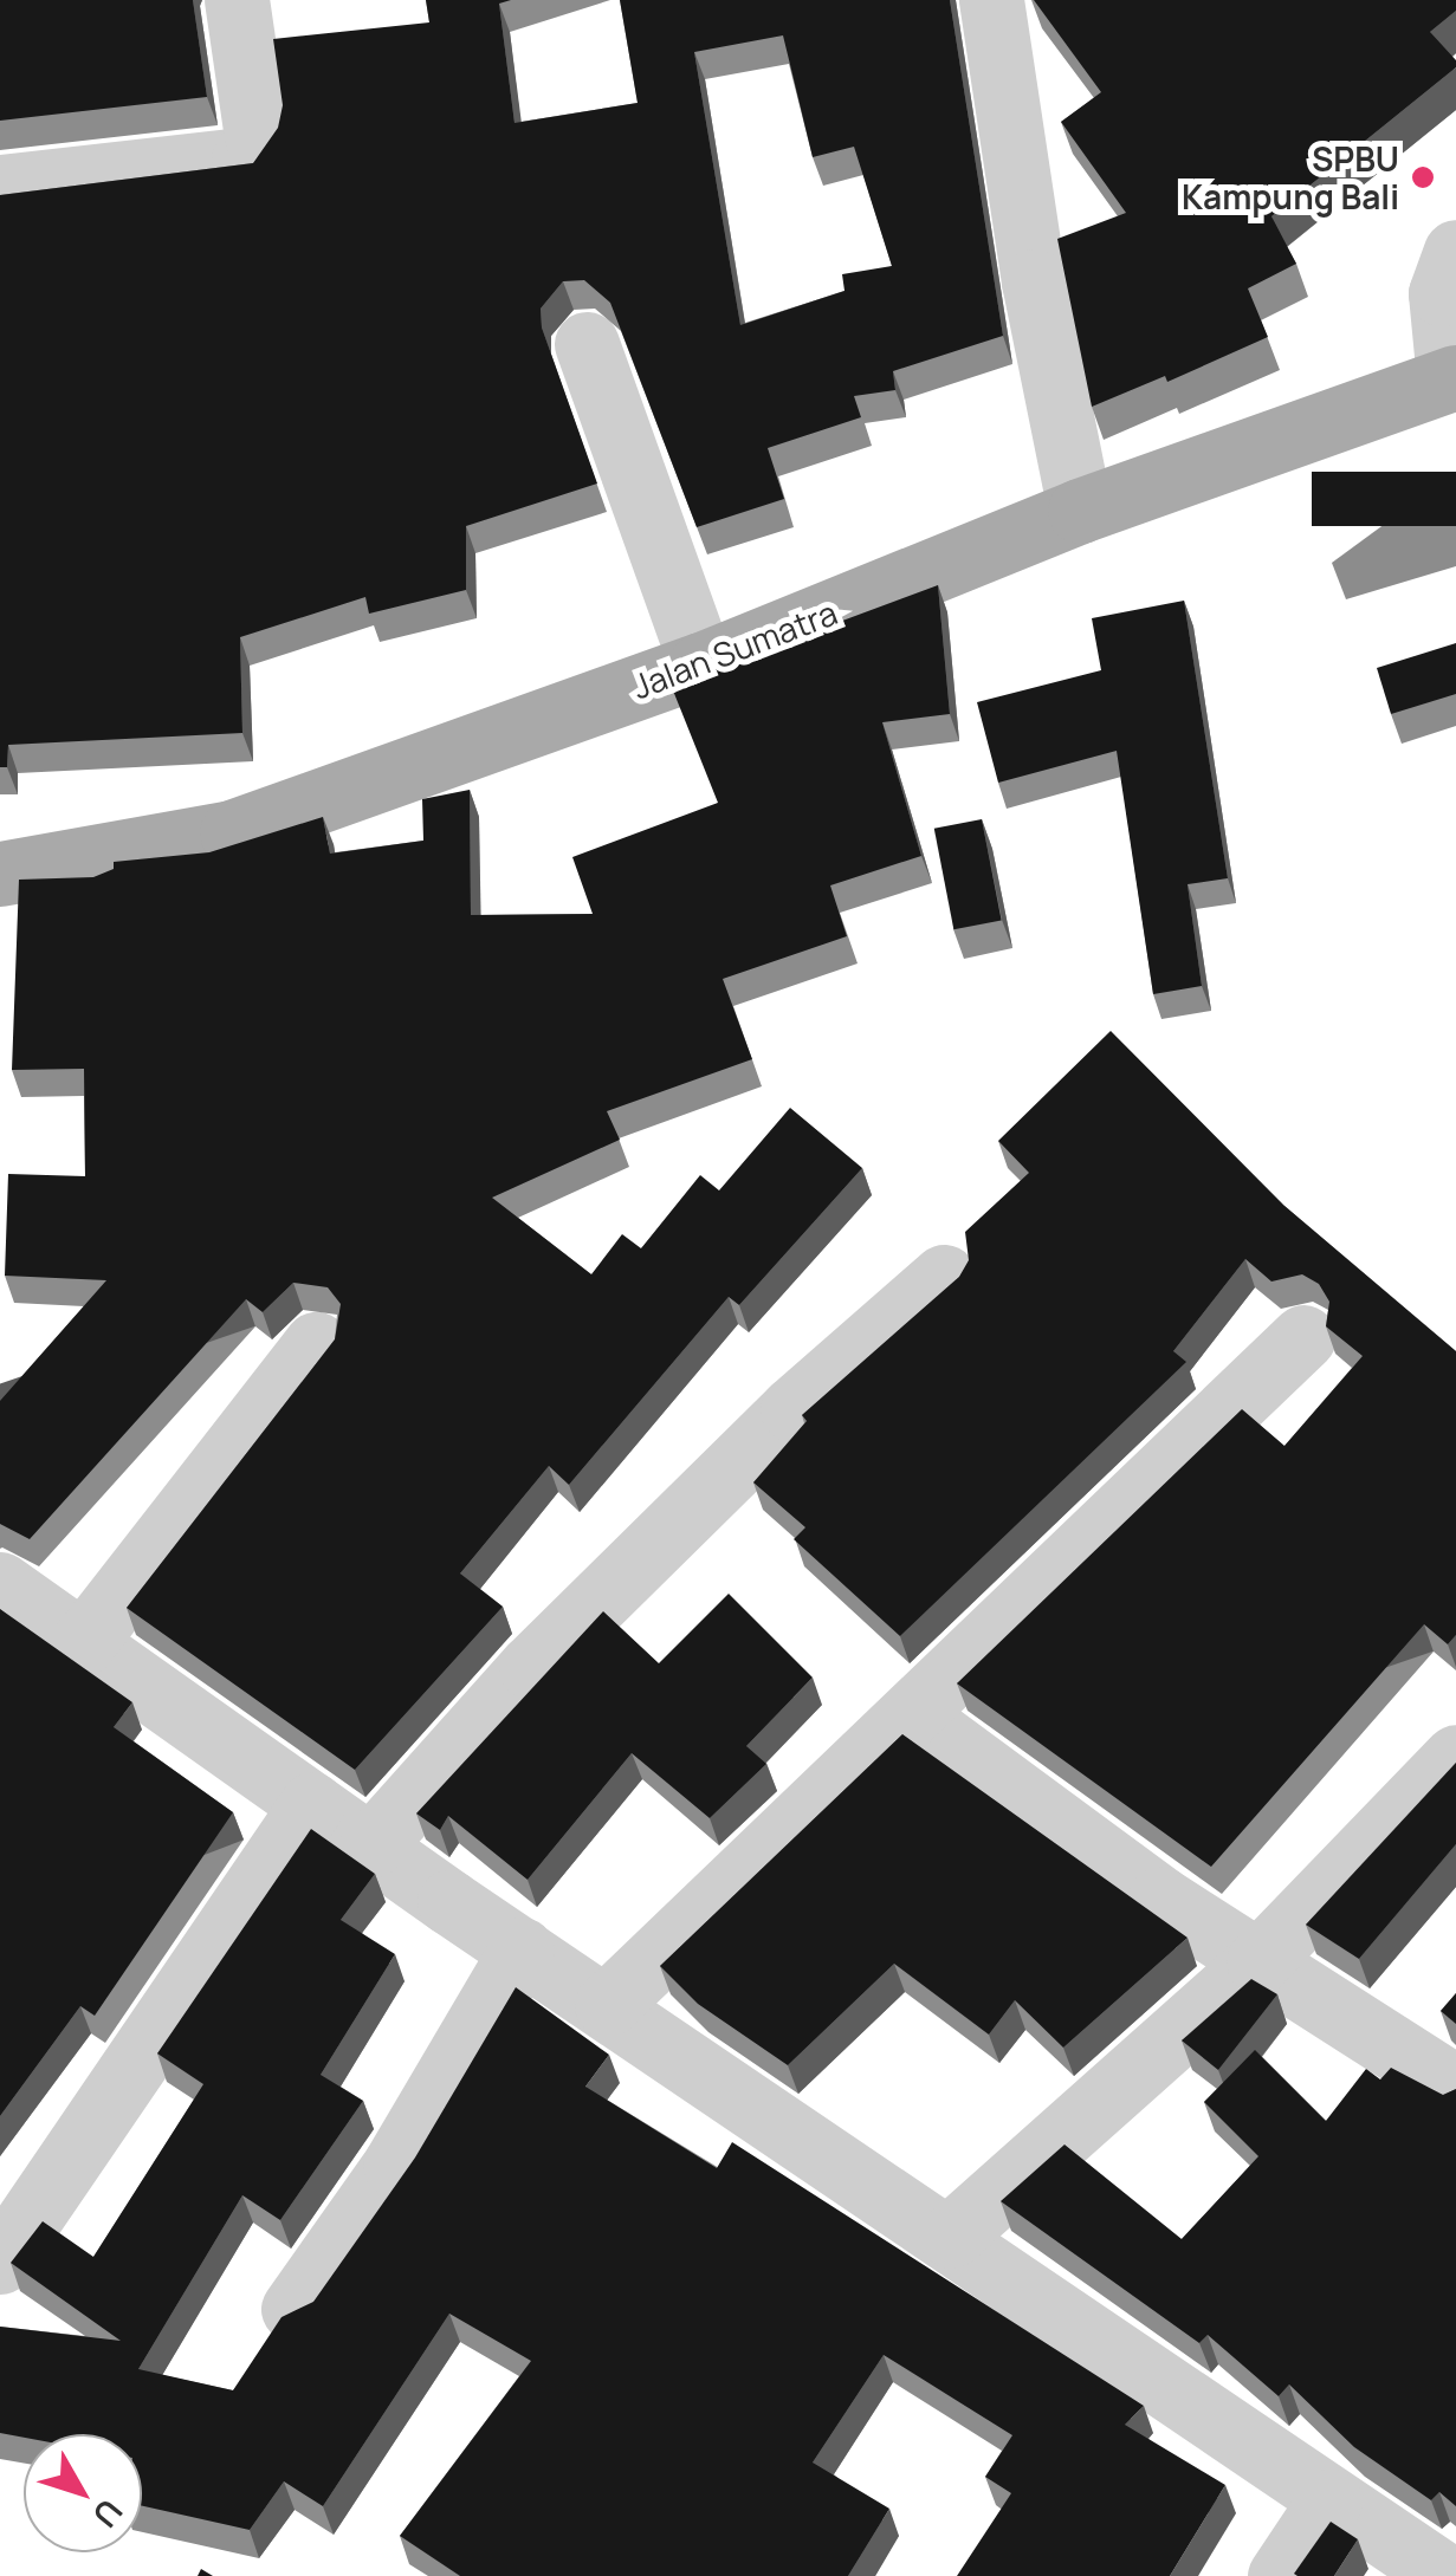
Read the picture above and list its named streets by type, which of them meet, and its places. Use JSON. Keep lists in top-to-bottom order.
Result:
{
  "streets": {
    "main road": ["Jalan Sumatra"]
  },
  "places": ["SPBU Kampung Bali"],
  "north": "bottom right"
}
